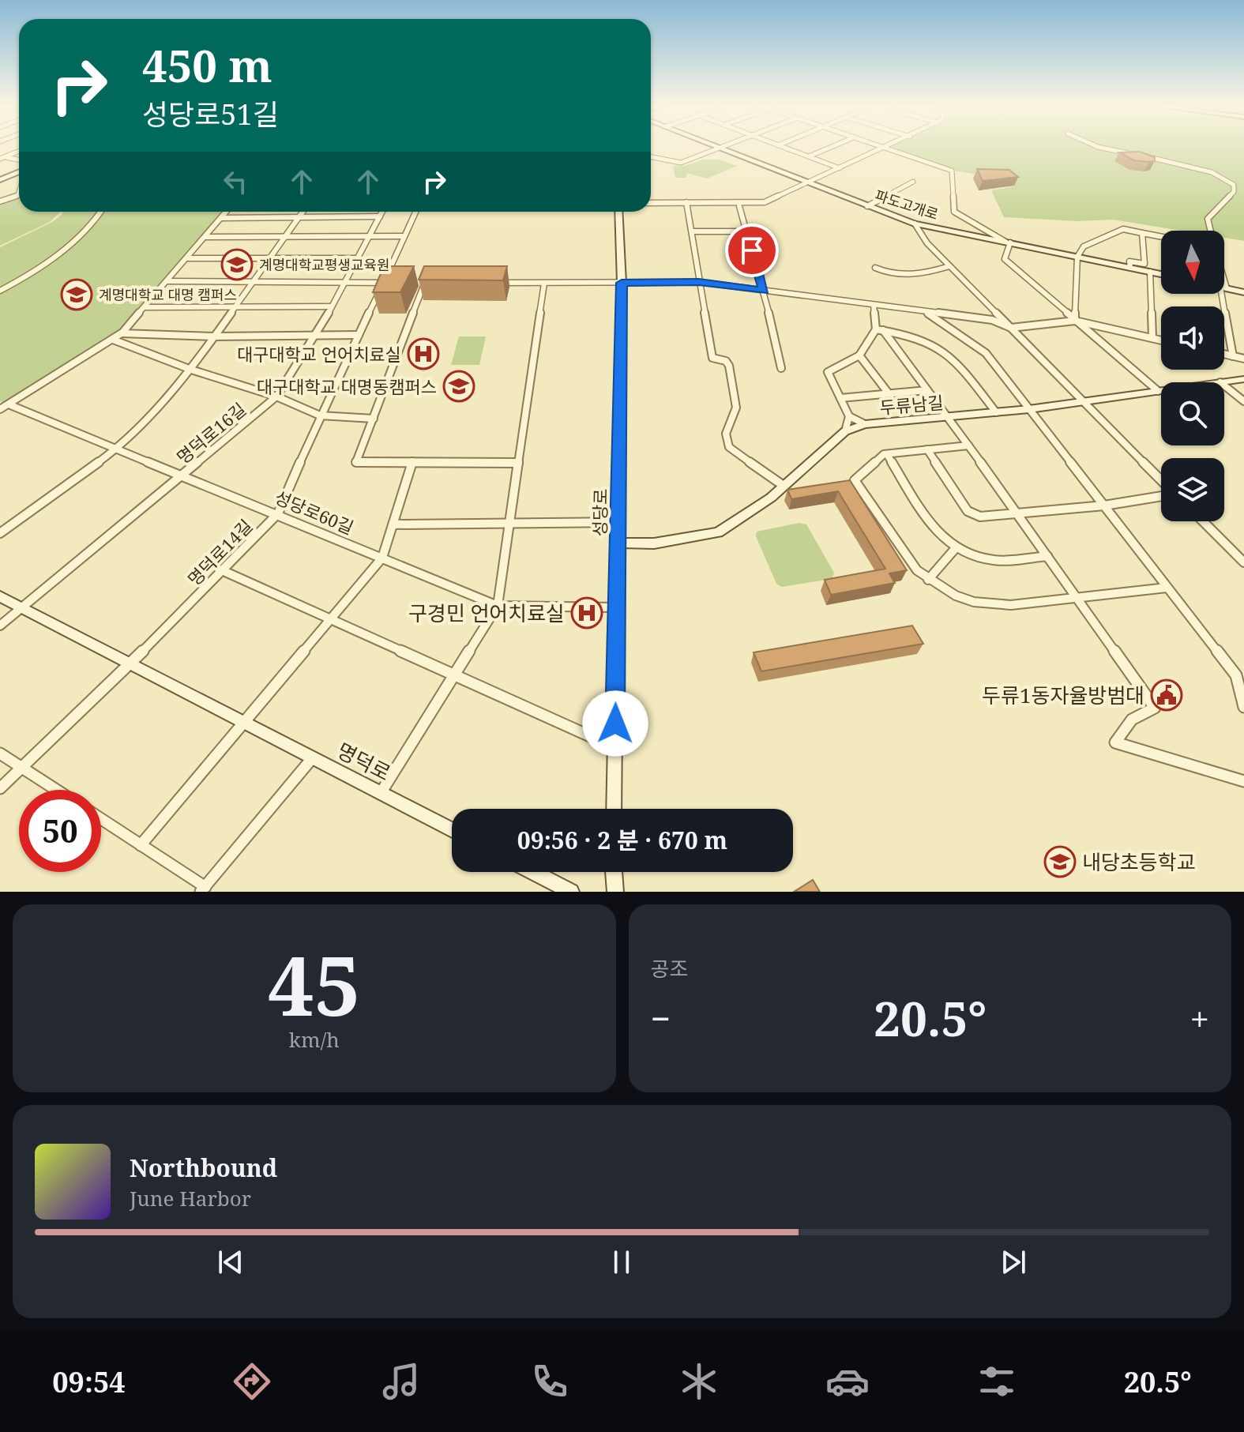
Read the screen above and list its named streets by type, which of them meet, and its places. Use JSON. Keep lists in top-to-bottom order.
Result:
{
  "streets": {
    "street": [
      "파도고개로",
      "두류남길",
      "명덕로16길",
      "성당로60길",
      "성당로",
      "명덕로14길",
      "명덕로"
    ]
  },
  "crossings": [
    ["두류남길", "성당로"],
    ["명덕로16길", "성당로60길"],
    ["명덕로16길", "명덕로"],
    ["성당로60길", "성당로"],
    ["성당로60길", "명덕로14길"],
    ["명덕로14길", "명덕로"]
  ],
  "places": {
    "school or university": [
      "계명대학교평생교육원",
      "계명대학교 대명 캠퍼스",
      "대구대학교 대명동캠퍼스",
      "내당초등학교"
    ],
    "hospital": ["대구대학교 언어치료실", "구경민 언어치료실"],
    "public building": ["두류1동자율방범대"]
  },
  "north": "bottom",
  "page": {
    "turn": ["450 m", "성당로51길"],
    "limit": "50",
    "trip": "09:56 · 2 분 · 670 m",
    "tile": [
      ["45", "km/h"],
      "공조"
    ],
    "heat": ["−", "20.5°", "+"],
    "song": ["Northbound", "June Harbor"],
    "tabs": ["09:54", "20.5°"]
  }
}
